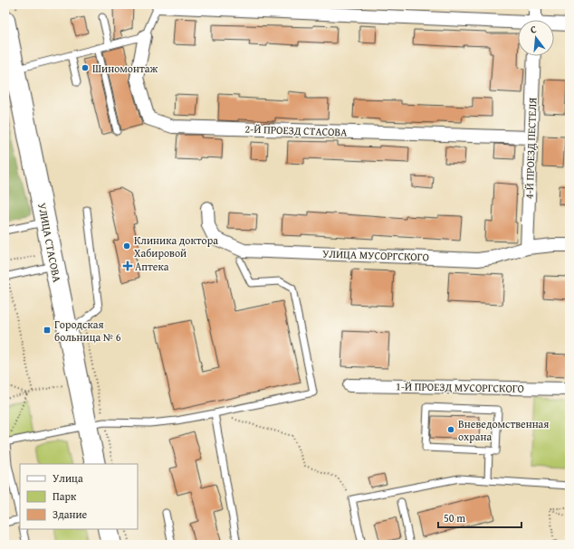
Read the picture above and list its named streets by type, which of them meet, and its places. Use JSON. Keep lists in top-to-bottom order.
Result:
{
  "streets": {
    "main road": ["УЛИЦА СТАСОВА"],
    "street": [
      "2-Й ПРОЕЗД СТАСОВА",
      "4-Й ПРОЕЗД ПЕСТЕЛЯ",
      "УЛИЦА МУСОРГСКОГО",
      "1-Й ПРОЕЗД МУСОРГСКОГО"
    ]
  },
  "crossings": [
    ["2-Й ПРОЕЗД СТАСОВА", "4-Й ПРОЕЗД ПЕСТЕЛЯ"],
    ["4-Й ПРОЕЗД ПЕСТЕЛЯ", "УЛИЦА МУСОРГСКОГО"]
  ],
  "places": {
    "other": ["Шиномонтаж", "Клиника доктора Хабировой", "Вневедомственная охрана"],
    "health": ["Аптека"],
    "transit": ["Городская больница № 6"]
  },
  "legend": ["Улица", "Парк", "Здание"],
  "scale_bar": "50 m",
  "north": "top"
}
